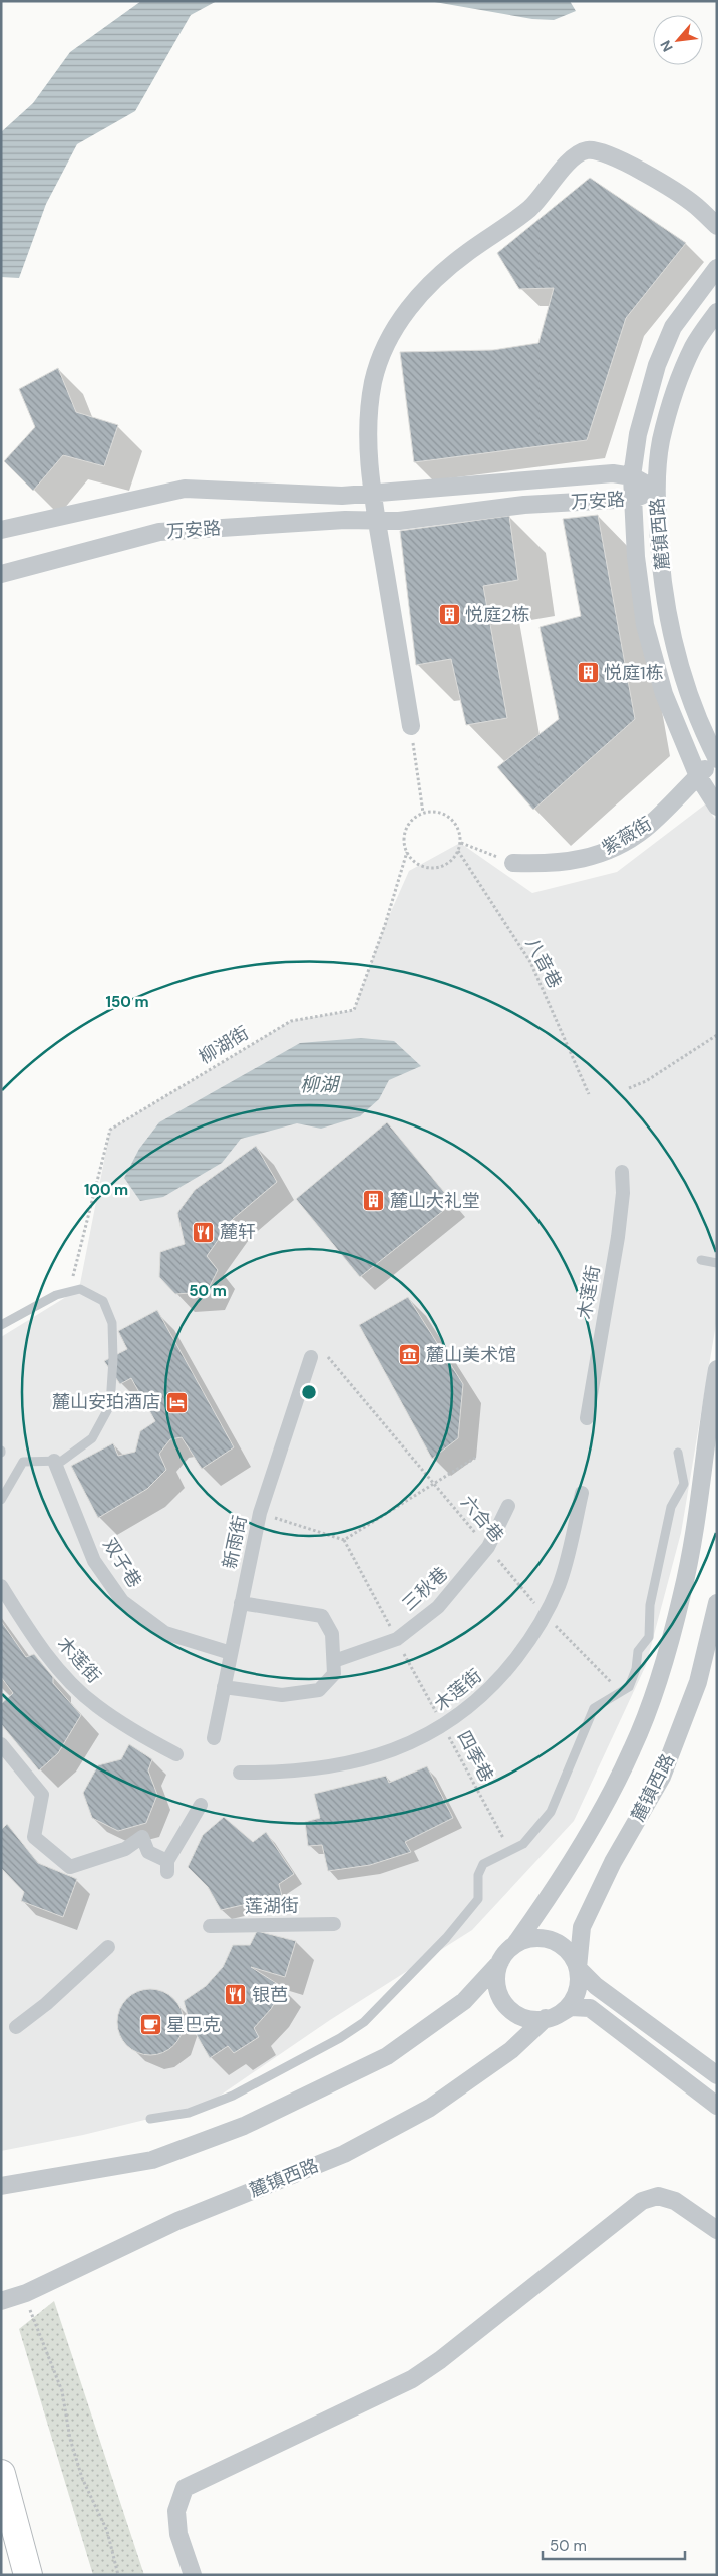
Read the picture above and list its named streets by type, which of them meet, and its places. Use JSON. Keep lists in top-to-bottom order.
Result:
{
  "streets": {
    "street": [
      "万安路",
      "麓镇西路",
      "紫薇街",
      "木莲街",
      "新雨街",
      "双子巷",
      "三秋巷",
      "莲湖街"
    ],
    "path": [
      "八音巷",
      "柳湖街",
      "六合巷",
      "四季巷"
    ]
  },
  "crossings": [
    ["万安路", "麓镇西路"],
    ["麓镇西路", "紫薇街"],
    ["八音巷", "柳湖街"],
    ["木莲街", "六合巷"],
    ["木莲街", "四季巷"],
    ["六合巷", "三秋巷"],
    ["新雨街", "双子巷"],
    ["三秋巷", "四季巷"]
  ],
  "water": ["柳湖"],
  "places": {
    "building": ["悦庭2栋", "悦庭1栋", "麓山大礼堂"],
    "restaurant": ["麓轩", "银芭"],
    "museum": ["麓山美术馆"],
    "hotel": ["麓山安珀酒店"],
    "cafe": ["星巴克"]
  },
  "scale_bar": "50 m",
  "north": "bottom left",
  "rings": ["150 m", "100 m", "50 m"]
}
